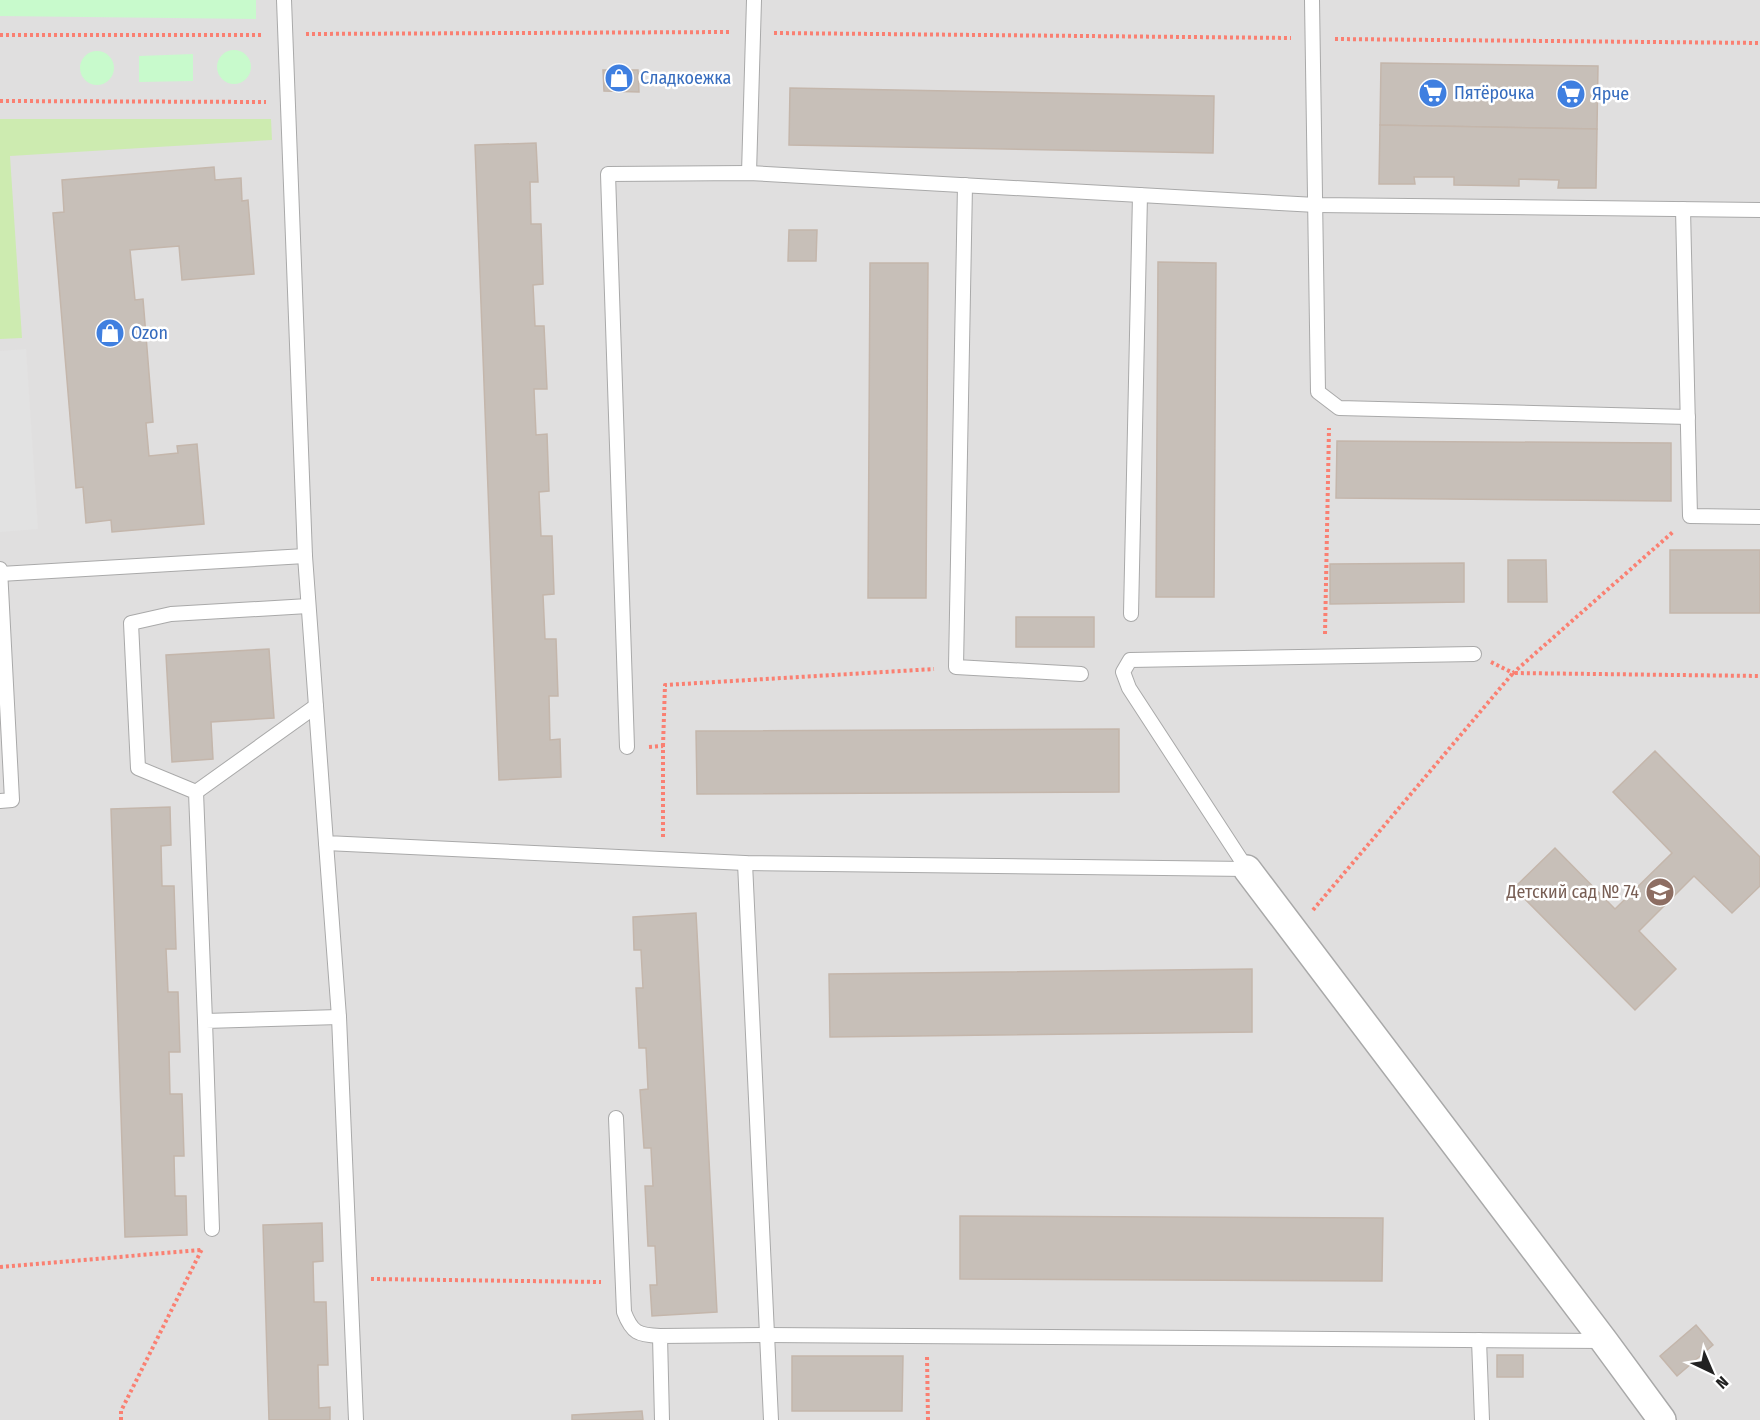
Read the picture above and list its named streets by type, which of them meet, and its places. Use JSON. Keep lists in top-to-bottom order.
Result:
{
  "places": {
    "shop": ["Сладкоежка", "Ozon"],
    "supermarket": ["Пятёрочка", "Ярче"],
    "school or university": ["Детский сад № 74"]
  },
  "north": "bottom right"
}
